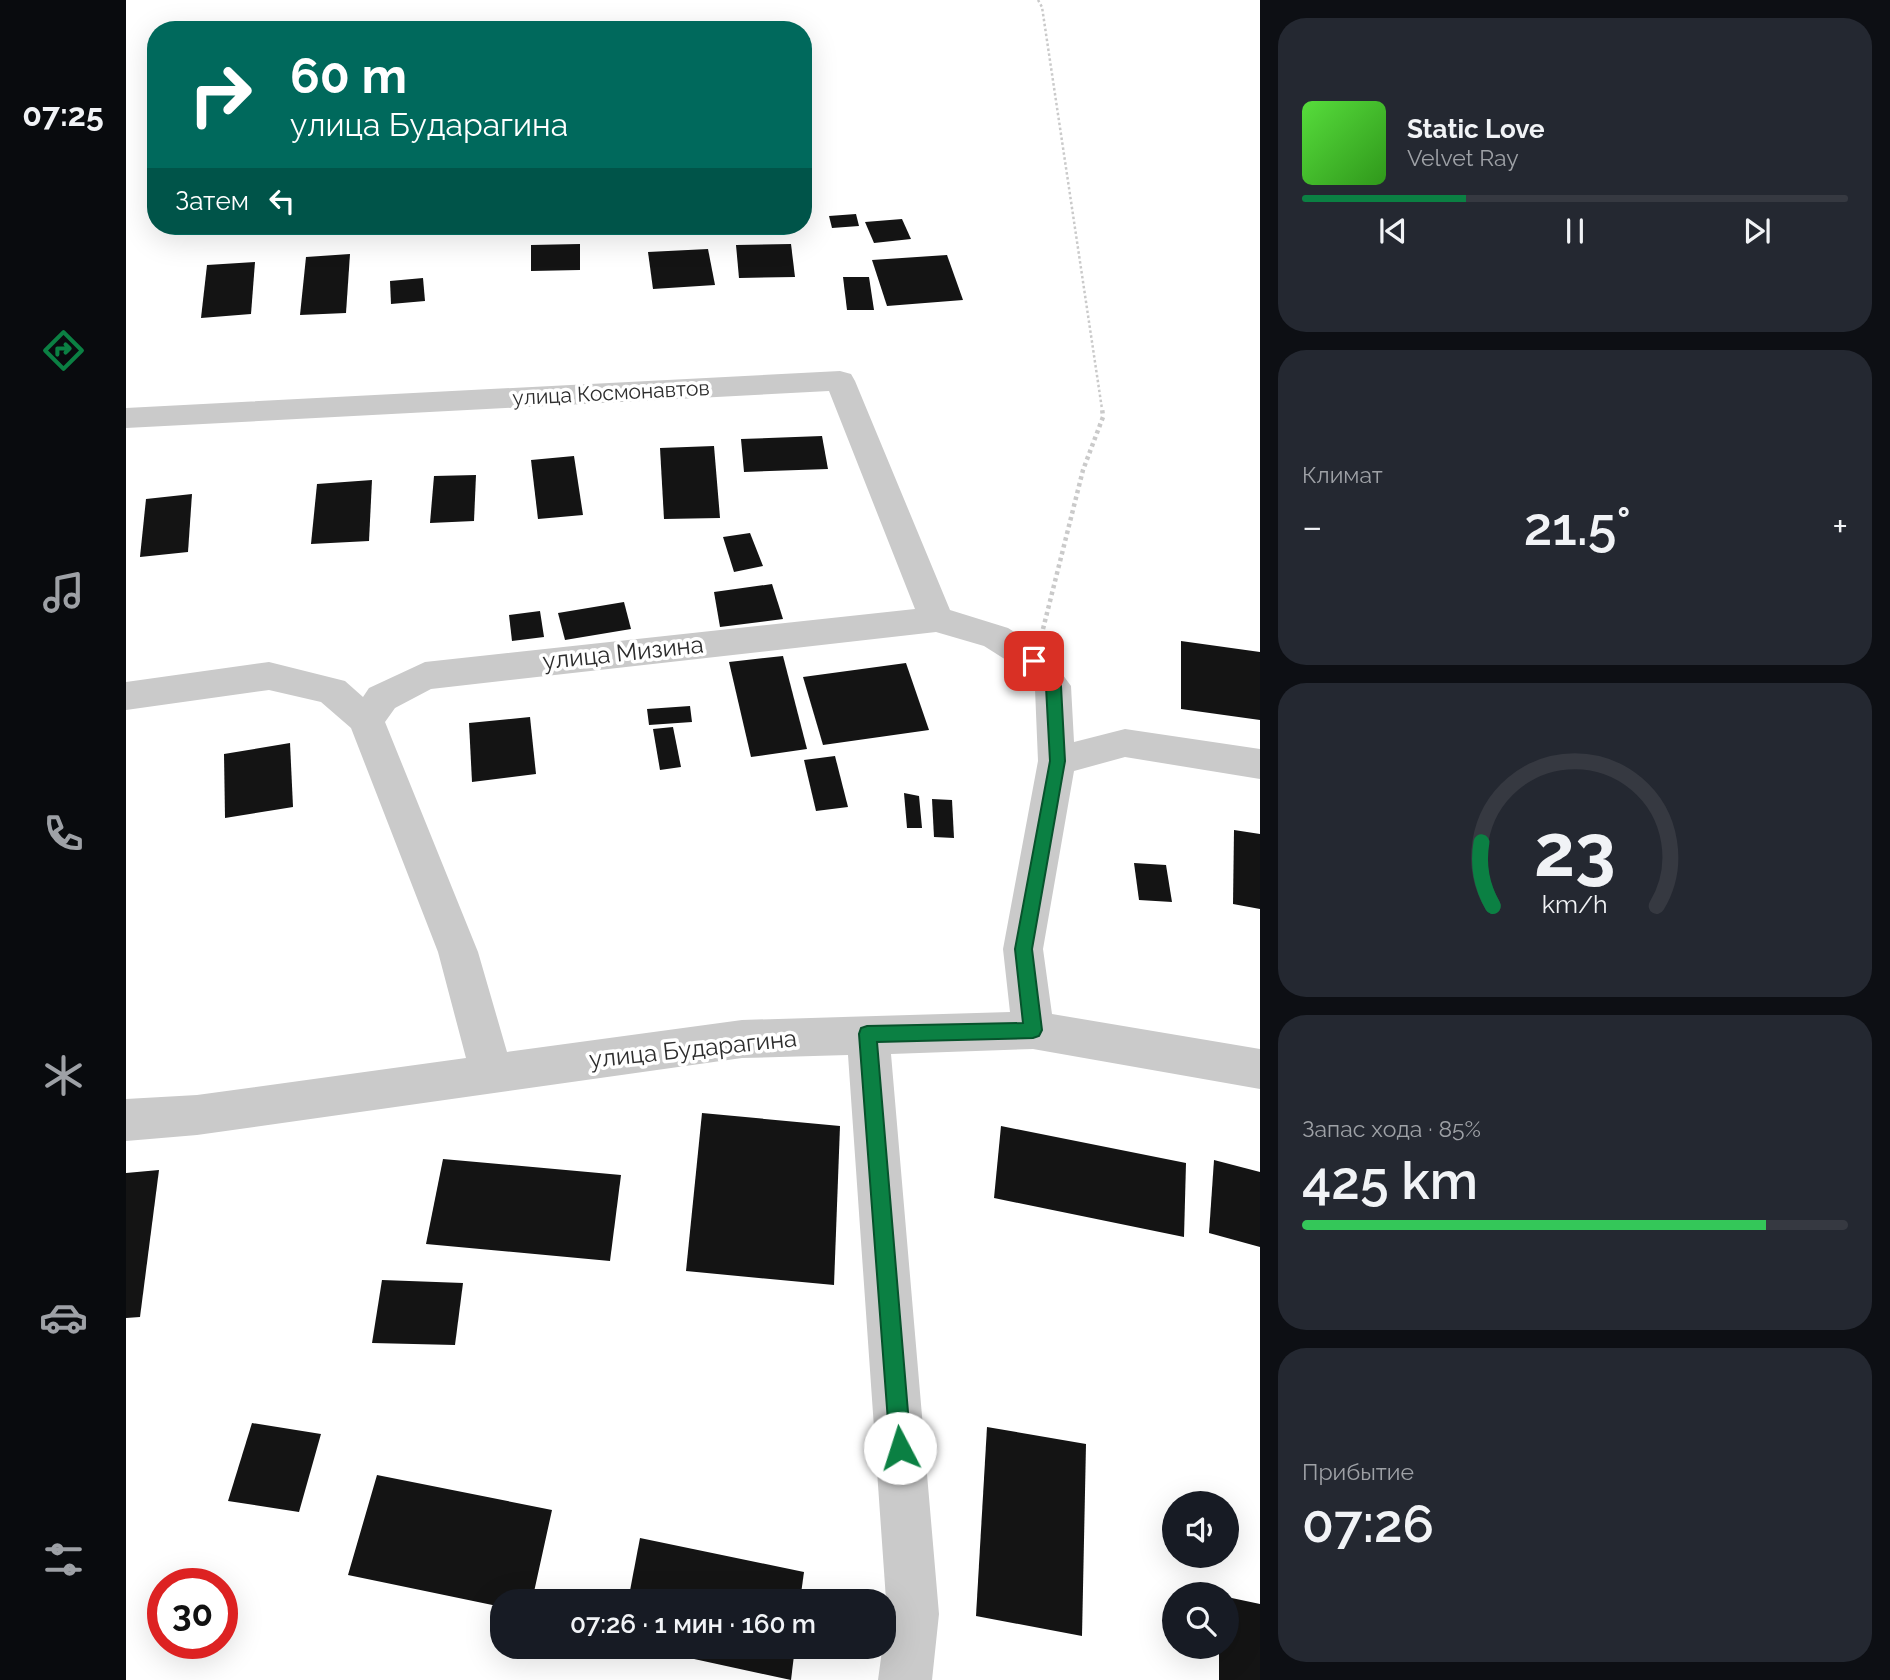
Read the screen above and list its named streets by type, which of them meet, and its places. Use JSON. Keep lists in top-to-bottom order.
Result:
{
  "streets": {
    "street": ["улица Космонавтов", "улица Мизина", "улица Бударагина"]
  },
  "crossings": [
    ["улица Космонавтов", "улица Мизина"],
    ["улица Мизина", "улица Бударагина"]
  ],
  "page": {
    "tabs": "07:25",
    "turn": ["60 m", "улица Бударагина"],
    "song": ["Static Love", "Velvet Ray"],
    "then": "Затем",
    "tile": [
      "Климат",
      ["Запас хода · 85%", "425 km"],
      ["Прибытие", "07:26"]
    ],
    "heat": ["−", "21.5°", "+"],
    "limit": "30",
    "trip": "07:26 · 1 мин · 160 m",
    "gauge": ["23", "km/h"]
  }
}
